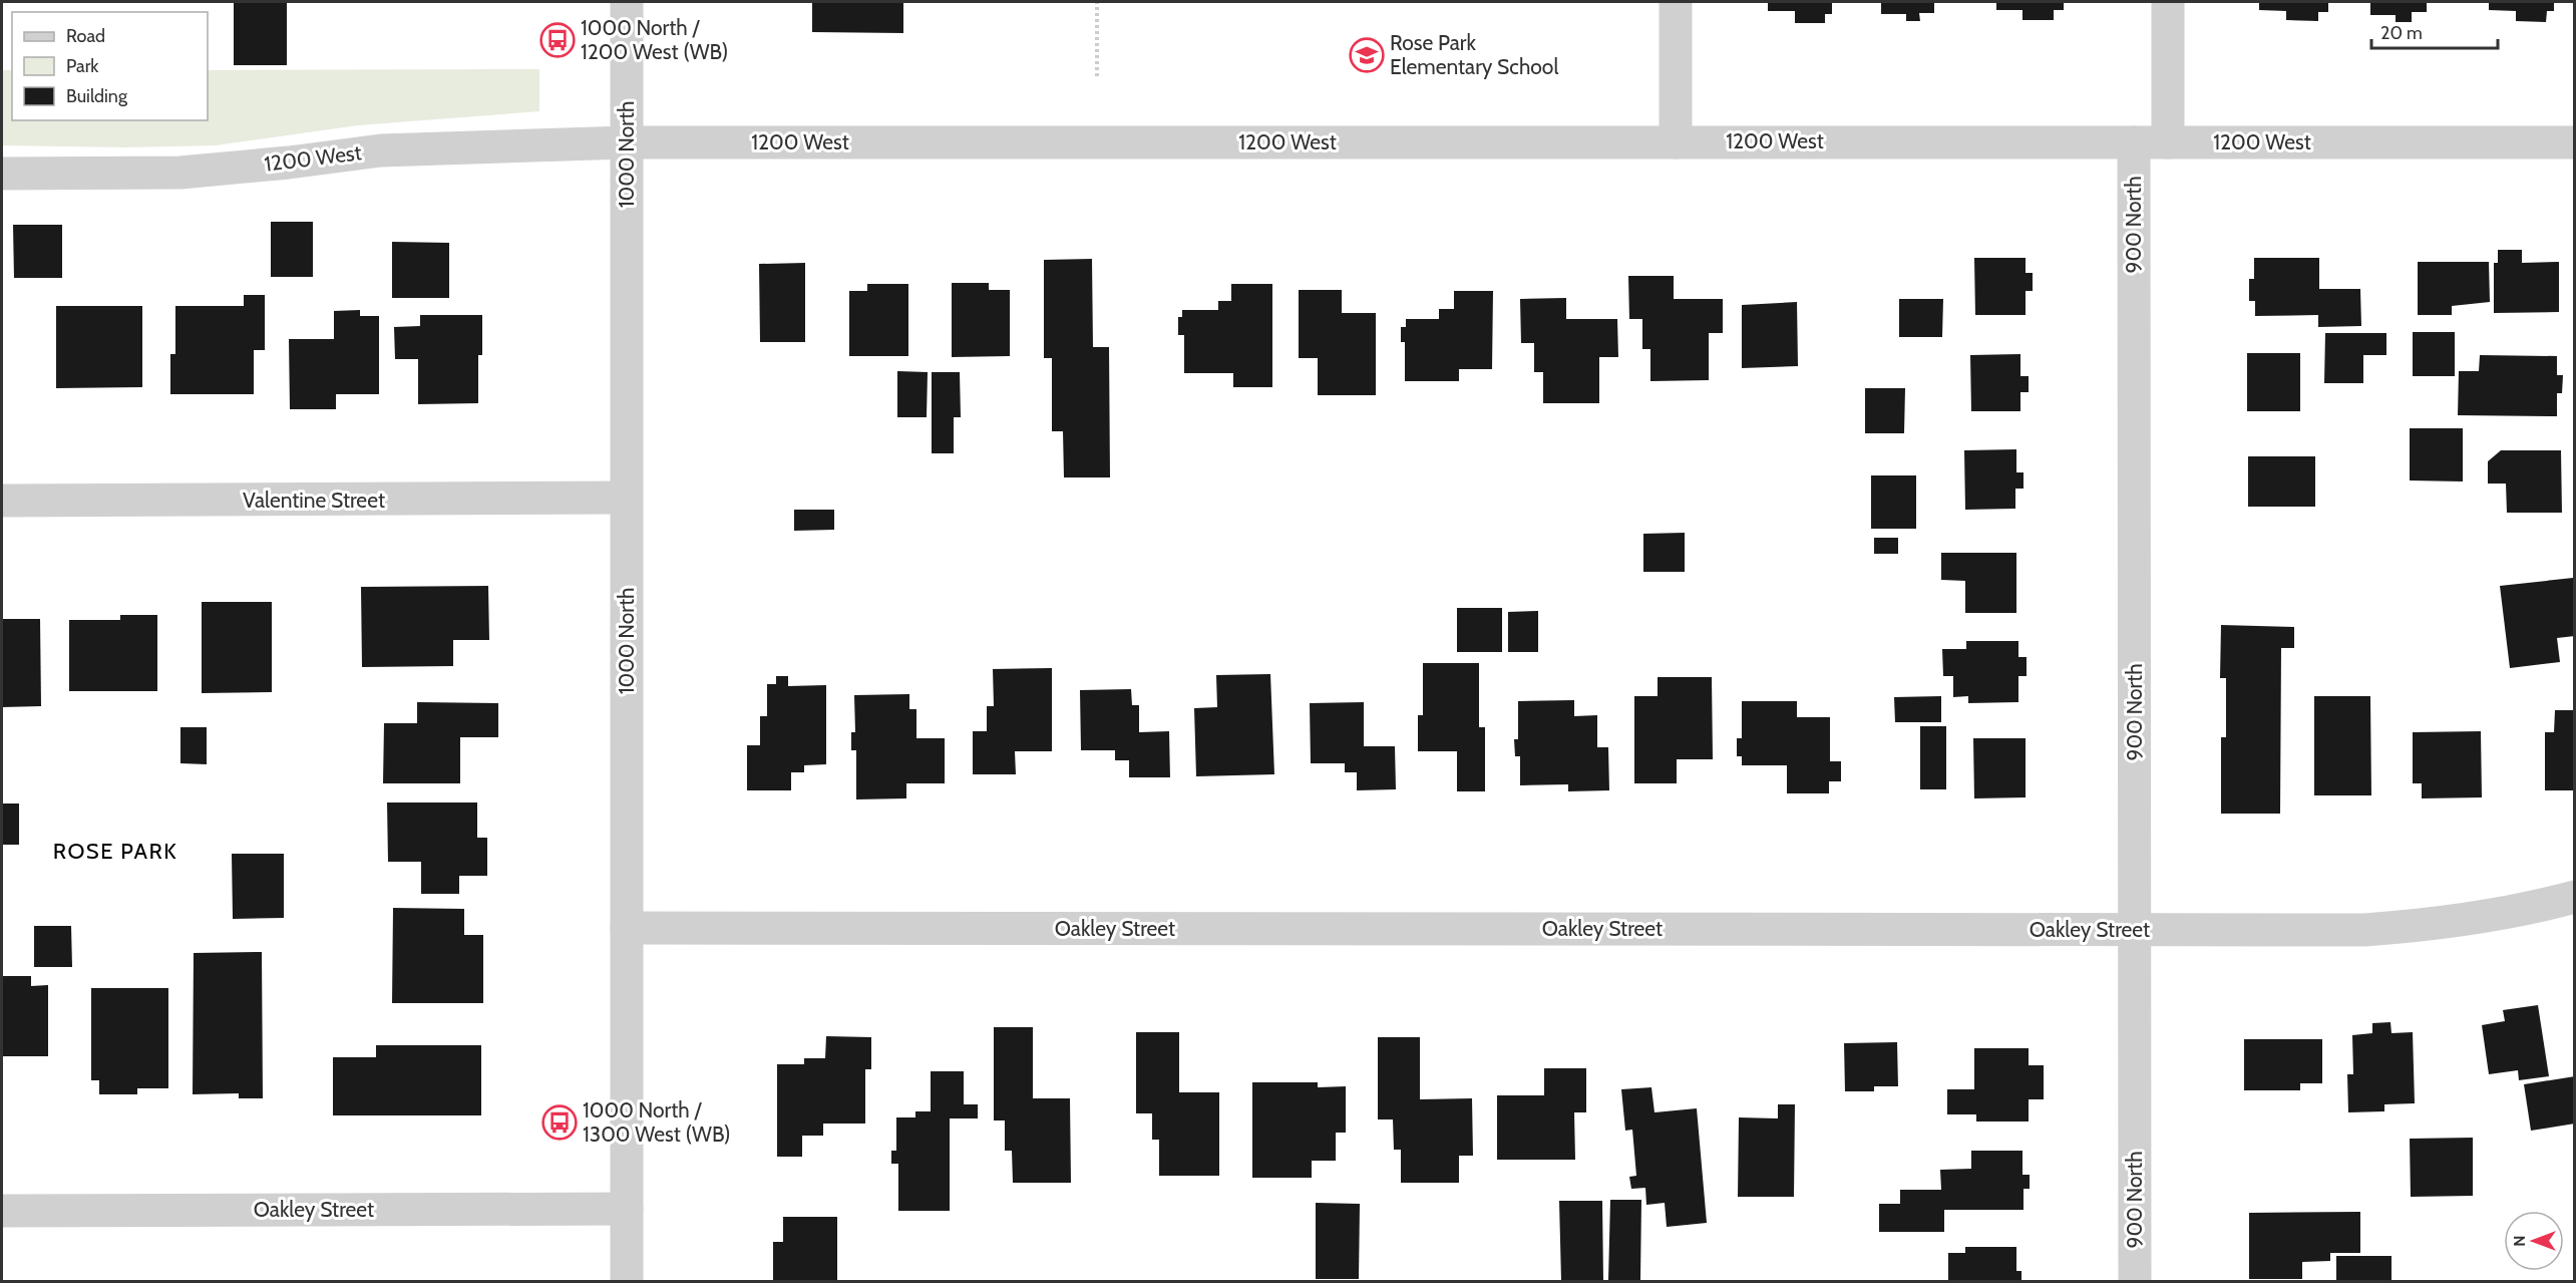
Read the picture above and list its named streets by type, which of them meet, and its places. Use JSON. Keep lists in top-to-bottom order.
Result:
{
  "streets": {
    "street": [
      "1200 West",
      "1000 North",
      "900 North",
      "Valentine Street",
      "Oakley Street"
    ]
  },
  "crossings": [
    ["1200 West", "1000 North"],
    ["1200 West", "900 North"],
    ["1000 North", "Valentine Street"],
    ["1000 North", "Oakley Street"],
    ["900 North", "Oakley Street"]
  ],
  "districts": ["ROSE PARK"],
  "places": {
    "bus stop": ["1000 North / 1200 West (WB)", "1000 North / 1300 West (WB)"],
    "school or university": ["Rose Park Elementary School"]
  },
  "legend": ["Road", "Park", "Building"],
  "scale_bar": "20 m",
  "north": "left"
}
